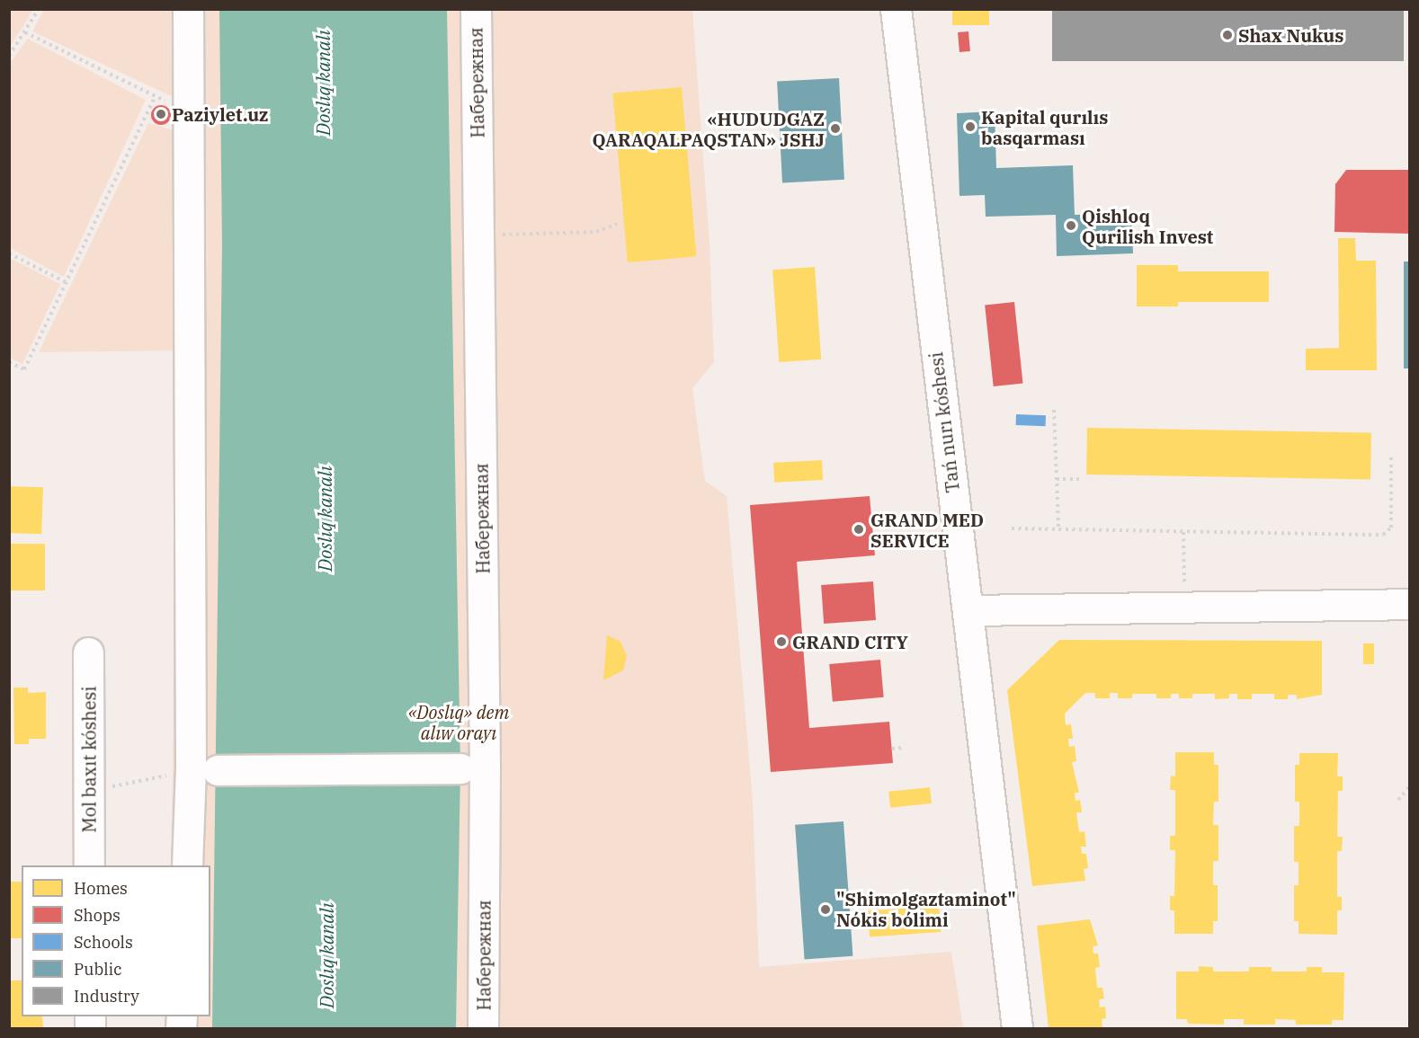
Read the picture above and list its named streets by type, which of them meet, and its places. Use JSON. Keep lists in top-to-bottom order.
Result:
{
  "streets": {
    "street": ["Набережная", "Tań nurı kóshesi", "Mol baxıt kóshesi"]
  },
  "water": ["Doslıq kanalı"],
  "parks": ["«Doslıq» dem alıw orayı"],
  "places": [
    "Shax Nukus",
    "Paziylet.uz",
    "Kapital qurılıs basqarması",
    "«HUDUDGAZ QARAQALPAQSTAN» JSHJ",
    "Qishloq Qurilish Invest",
    "GRAND MED SERVICE",
    "GRAND CITY",
    "\"Shimolgaztaminot\" Nókis bólimi"
  ],
  "legend": [
    "Homes",
    "Shops",
    "Schools",
    "Public",
    "Industry"
  ]
}
